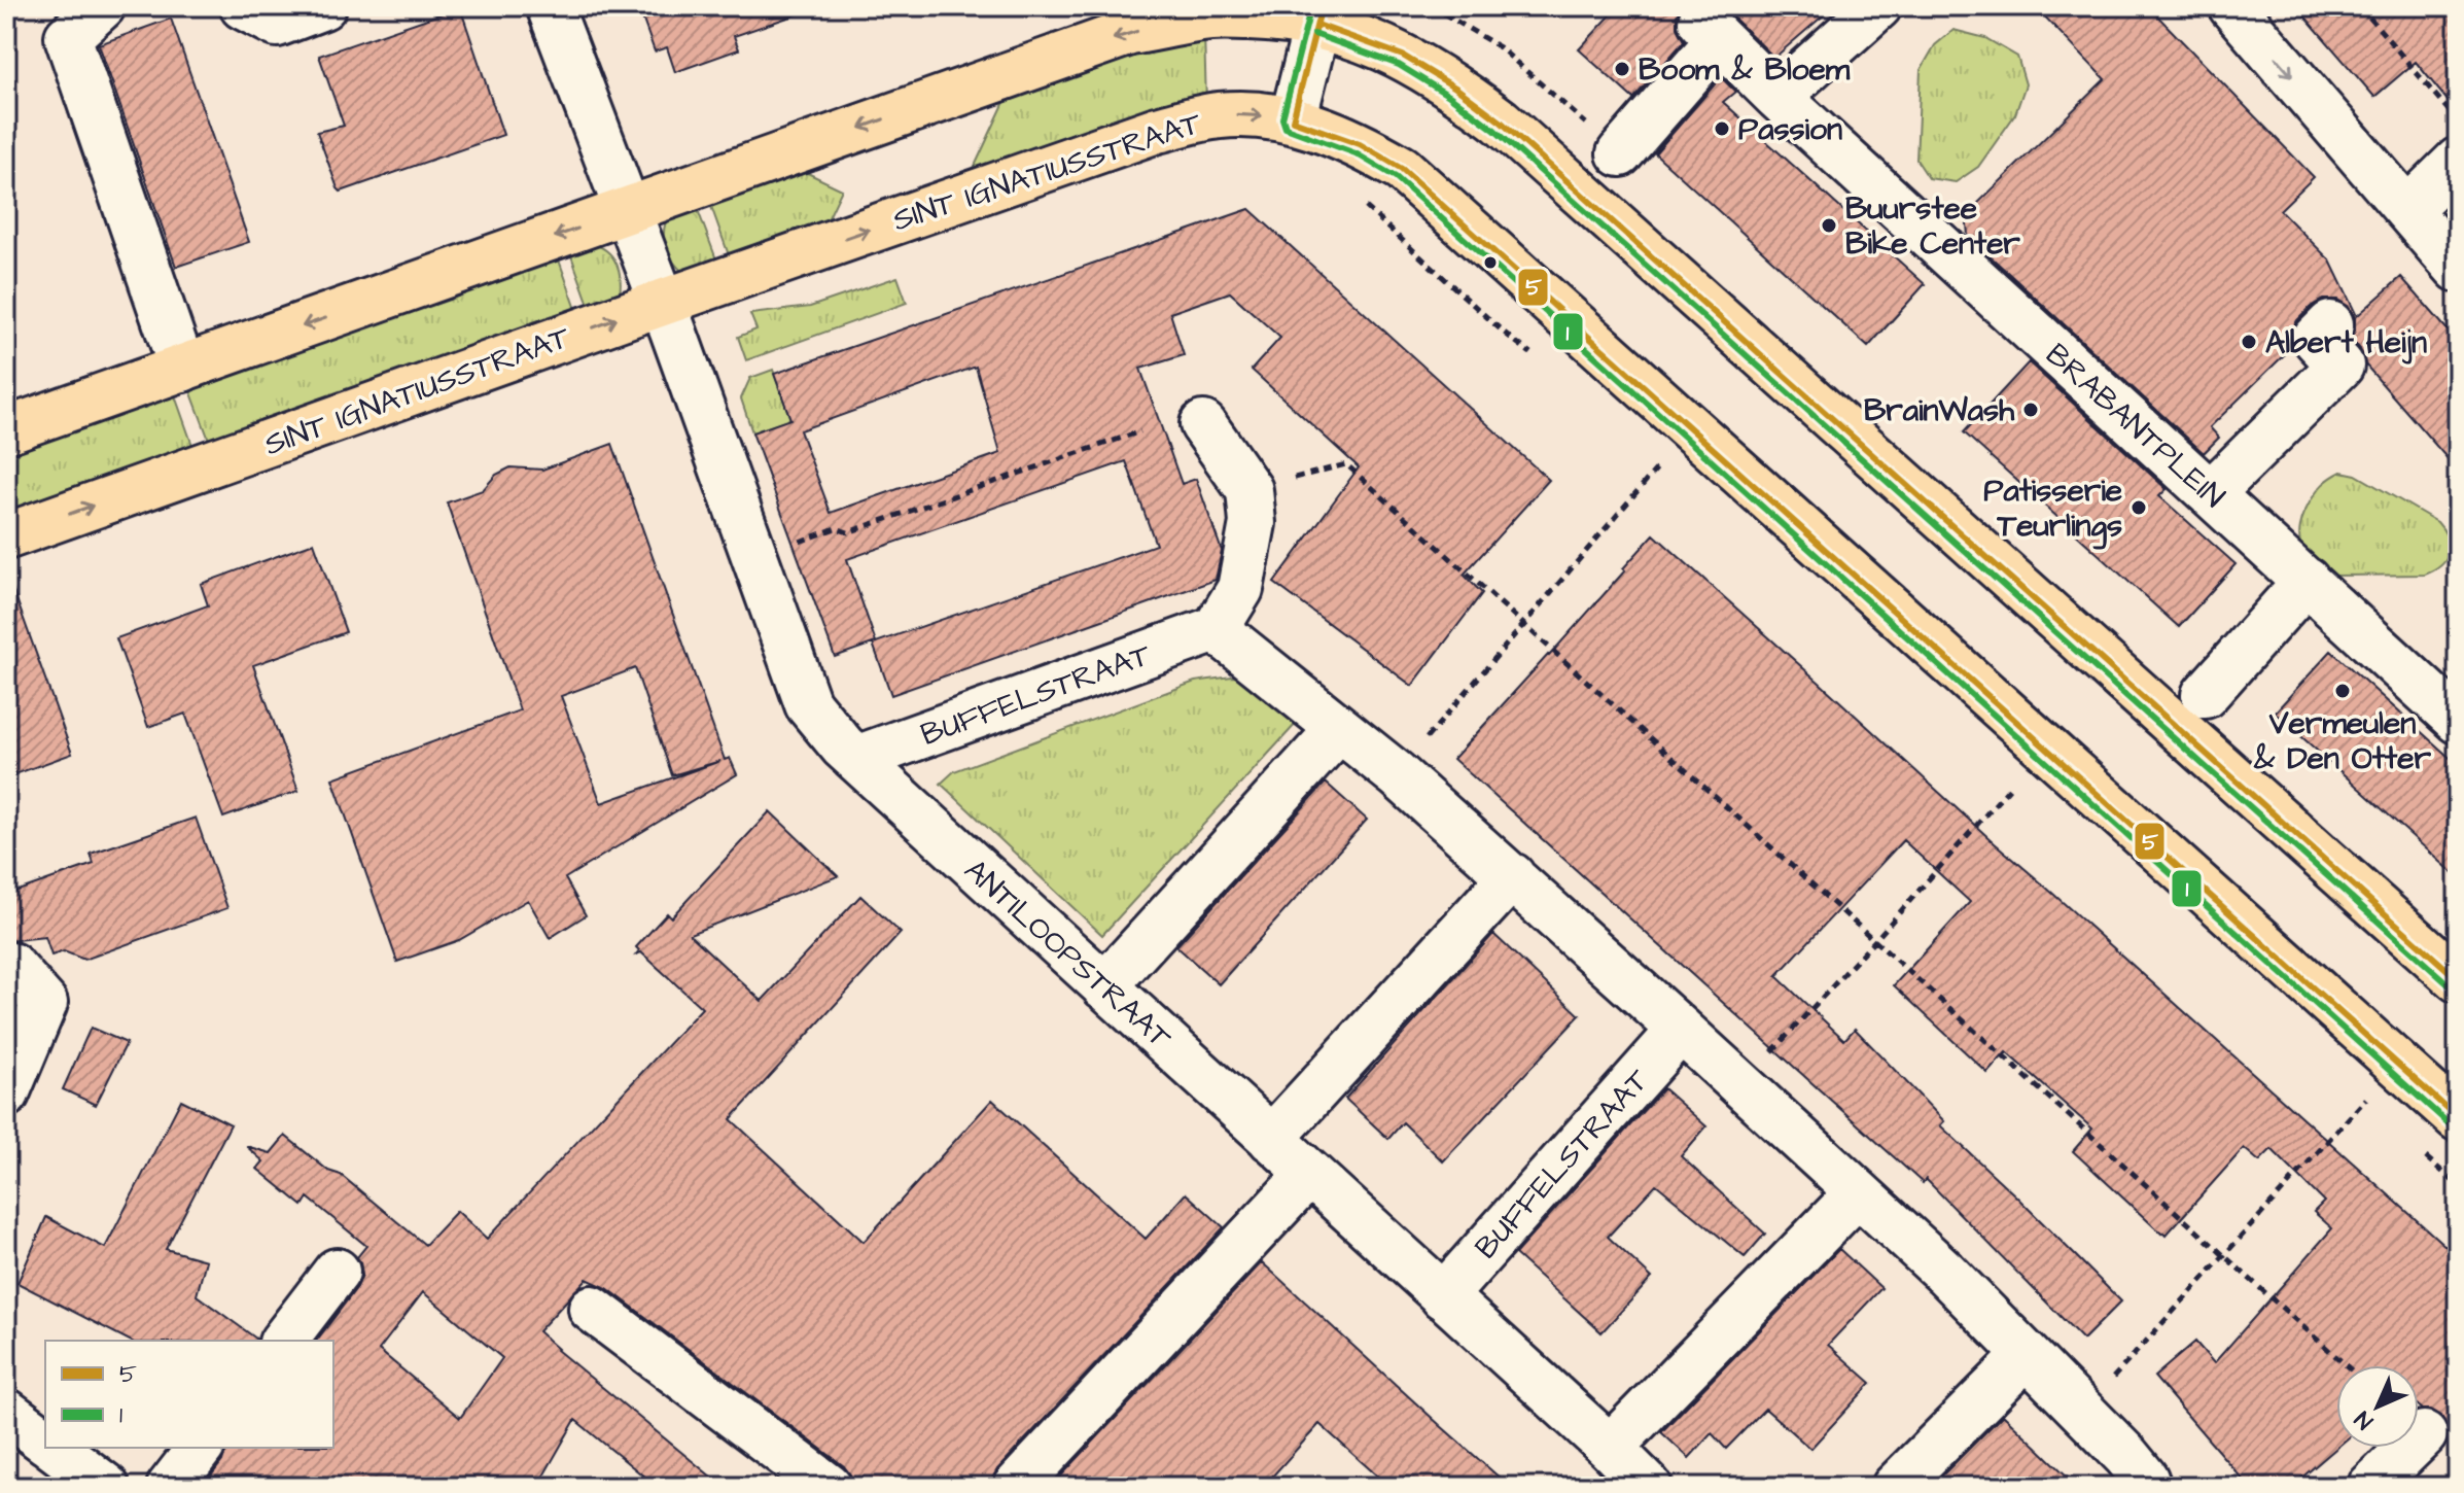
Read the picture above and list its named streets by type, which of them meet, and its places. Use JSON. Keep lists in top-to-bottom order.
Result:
{
  "streets": {
    "main road": ["SINT IGNATIUSSTRAAT"],
    "street": ["BRABANTPLEIN", "BUFFELSTRAAT", "ANTILOOPSTRAAT"]
  },
  "crossings": [
    ["SINT IGNATIUSSTRAAT", "ANTILOOPSTRAAT"],
    ["BUFFELSTRAAT", "ANTILOOPSTRAAT"]
  ],
  "places": [
    "Boom & Bloem",
    "Passion",
    "Buurstee Bike Center",
    "Albert Heijn",
    "BrainWash",
    "Patisserie Teurlings",
    "Vermeulen & Den Otter"
  ],
  "lines": ["transit line 5", "transit line 1"],
  "legend": ["5", "1"],
  "north": "bottom left"
}
